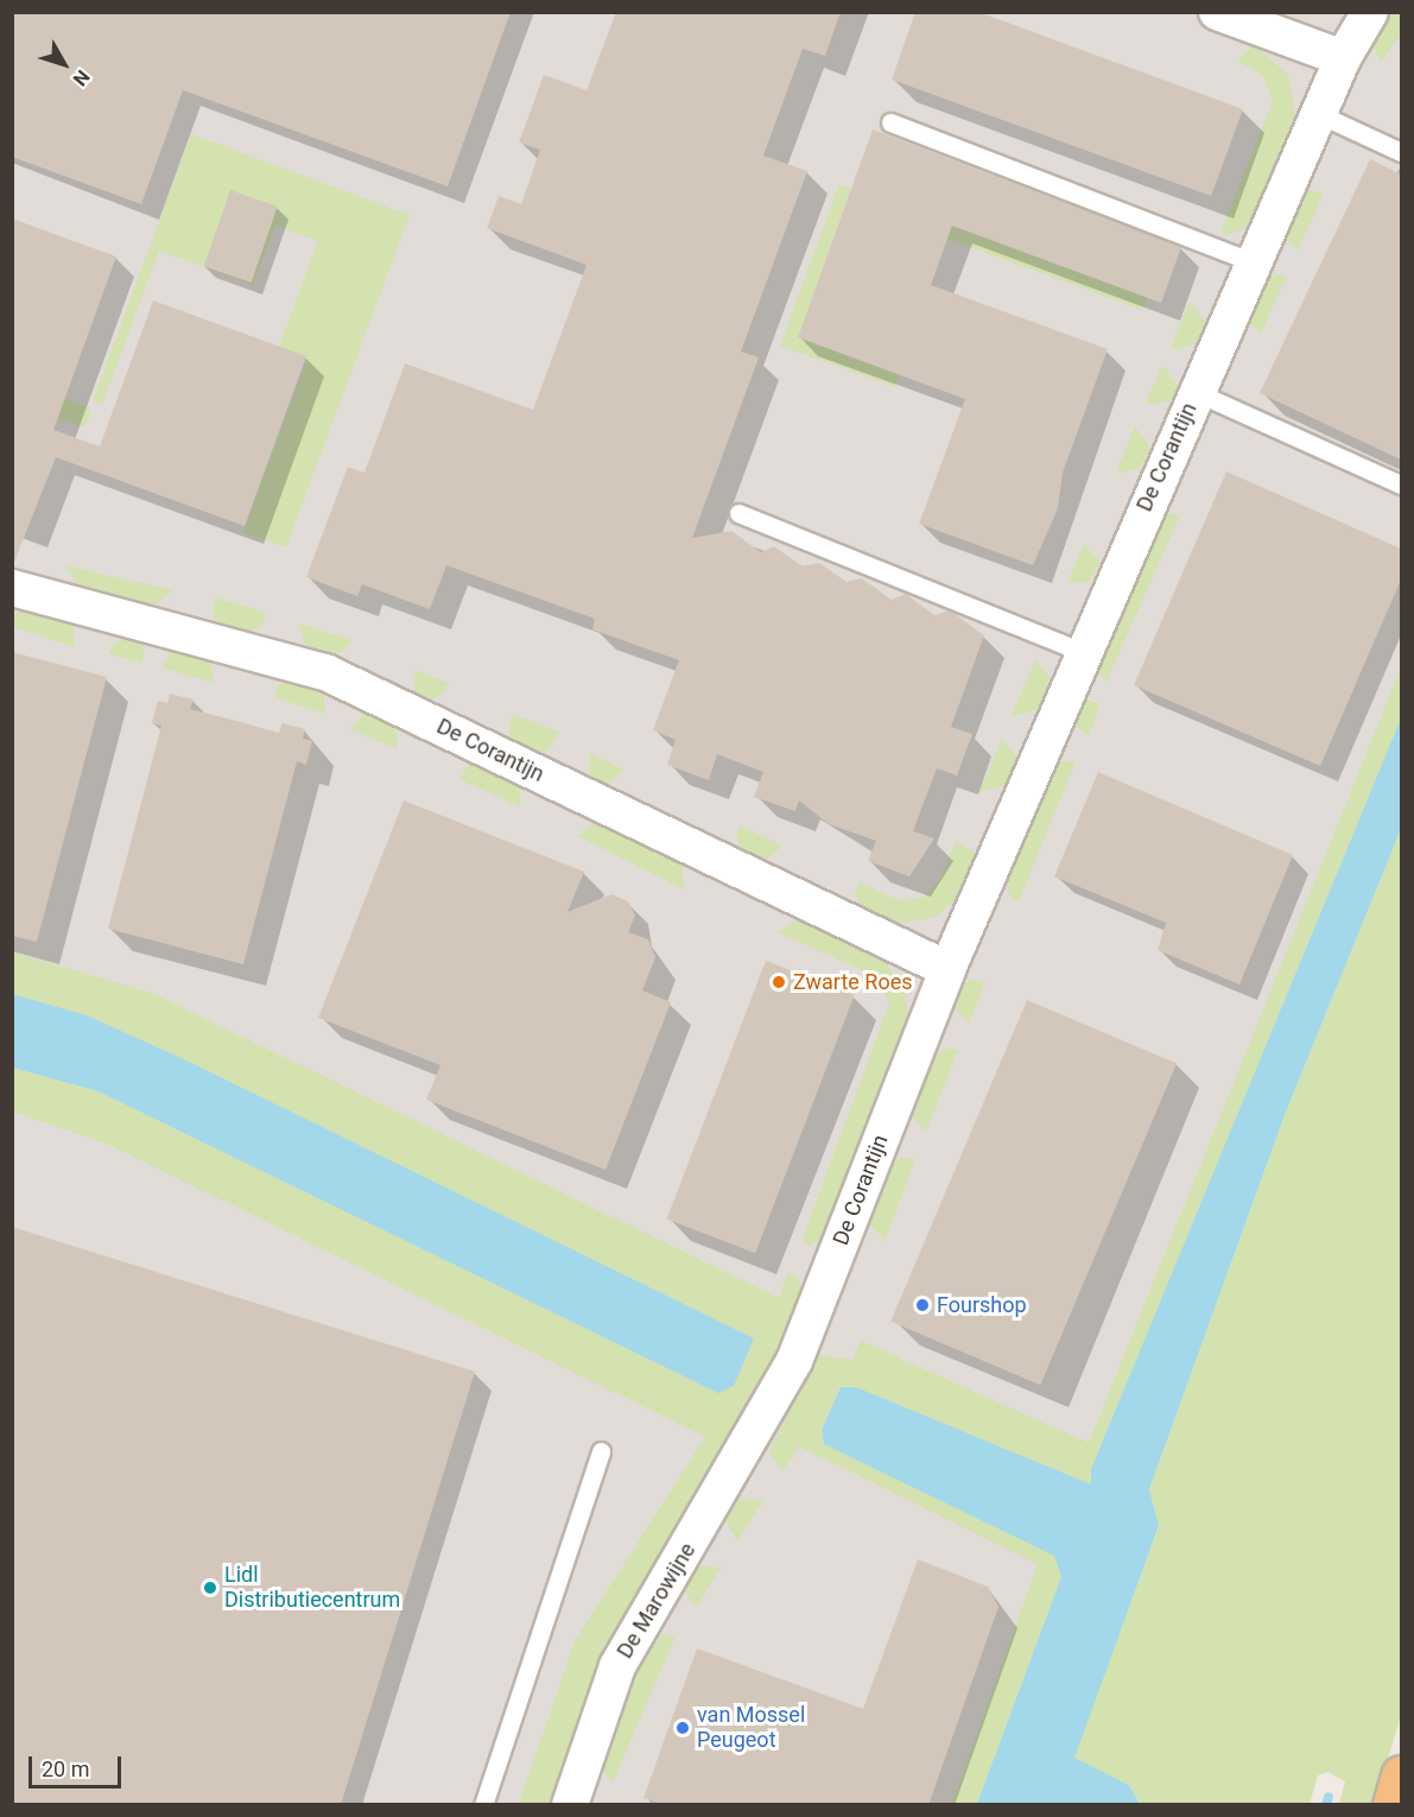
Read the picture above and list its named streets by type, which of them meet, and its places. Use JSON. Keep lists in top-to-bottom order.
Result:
{
  "streets": {
    "street": ["De Corantijn", "De Marowijne"]
  },
  "crossings": [
    ["De Corantijn", "De Marowijne"]
  ],
  "places": [
    "Zwarte Roes",
    "Fourshop",
    "Lidl Distributiecentrum",
    "van Mossel Peugeot"
  ],
  "scale_bar": "20 m",
  "north": "bottom right"
}
